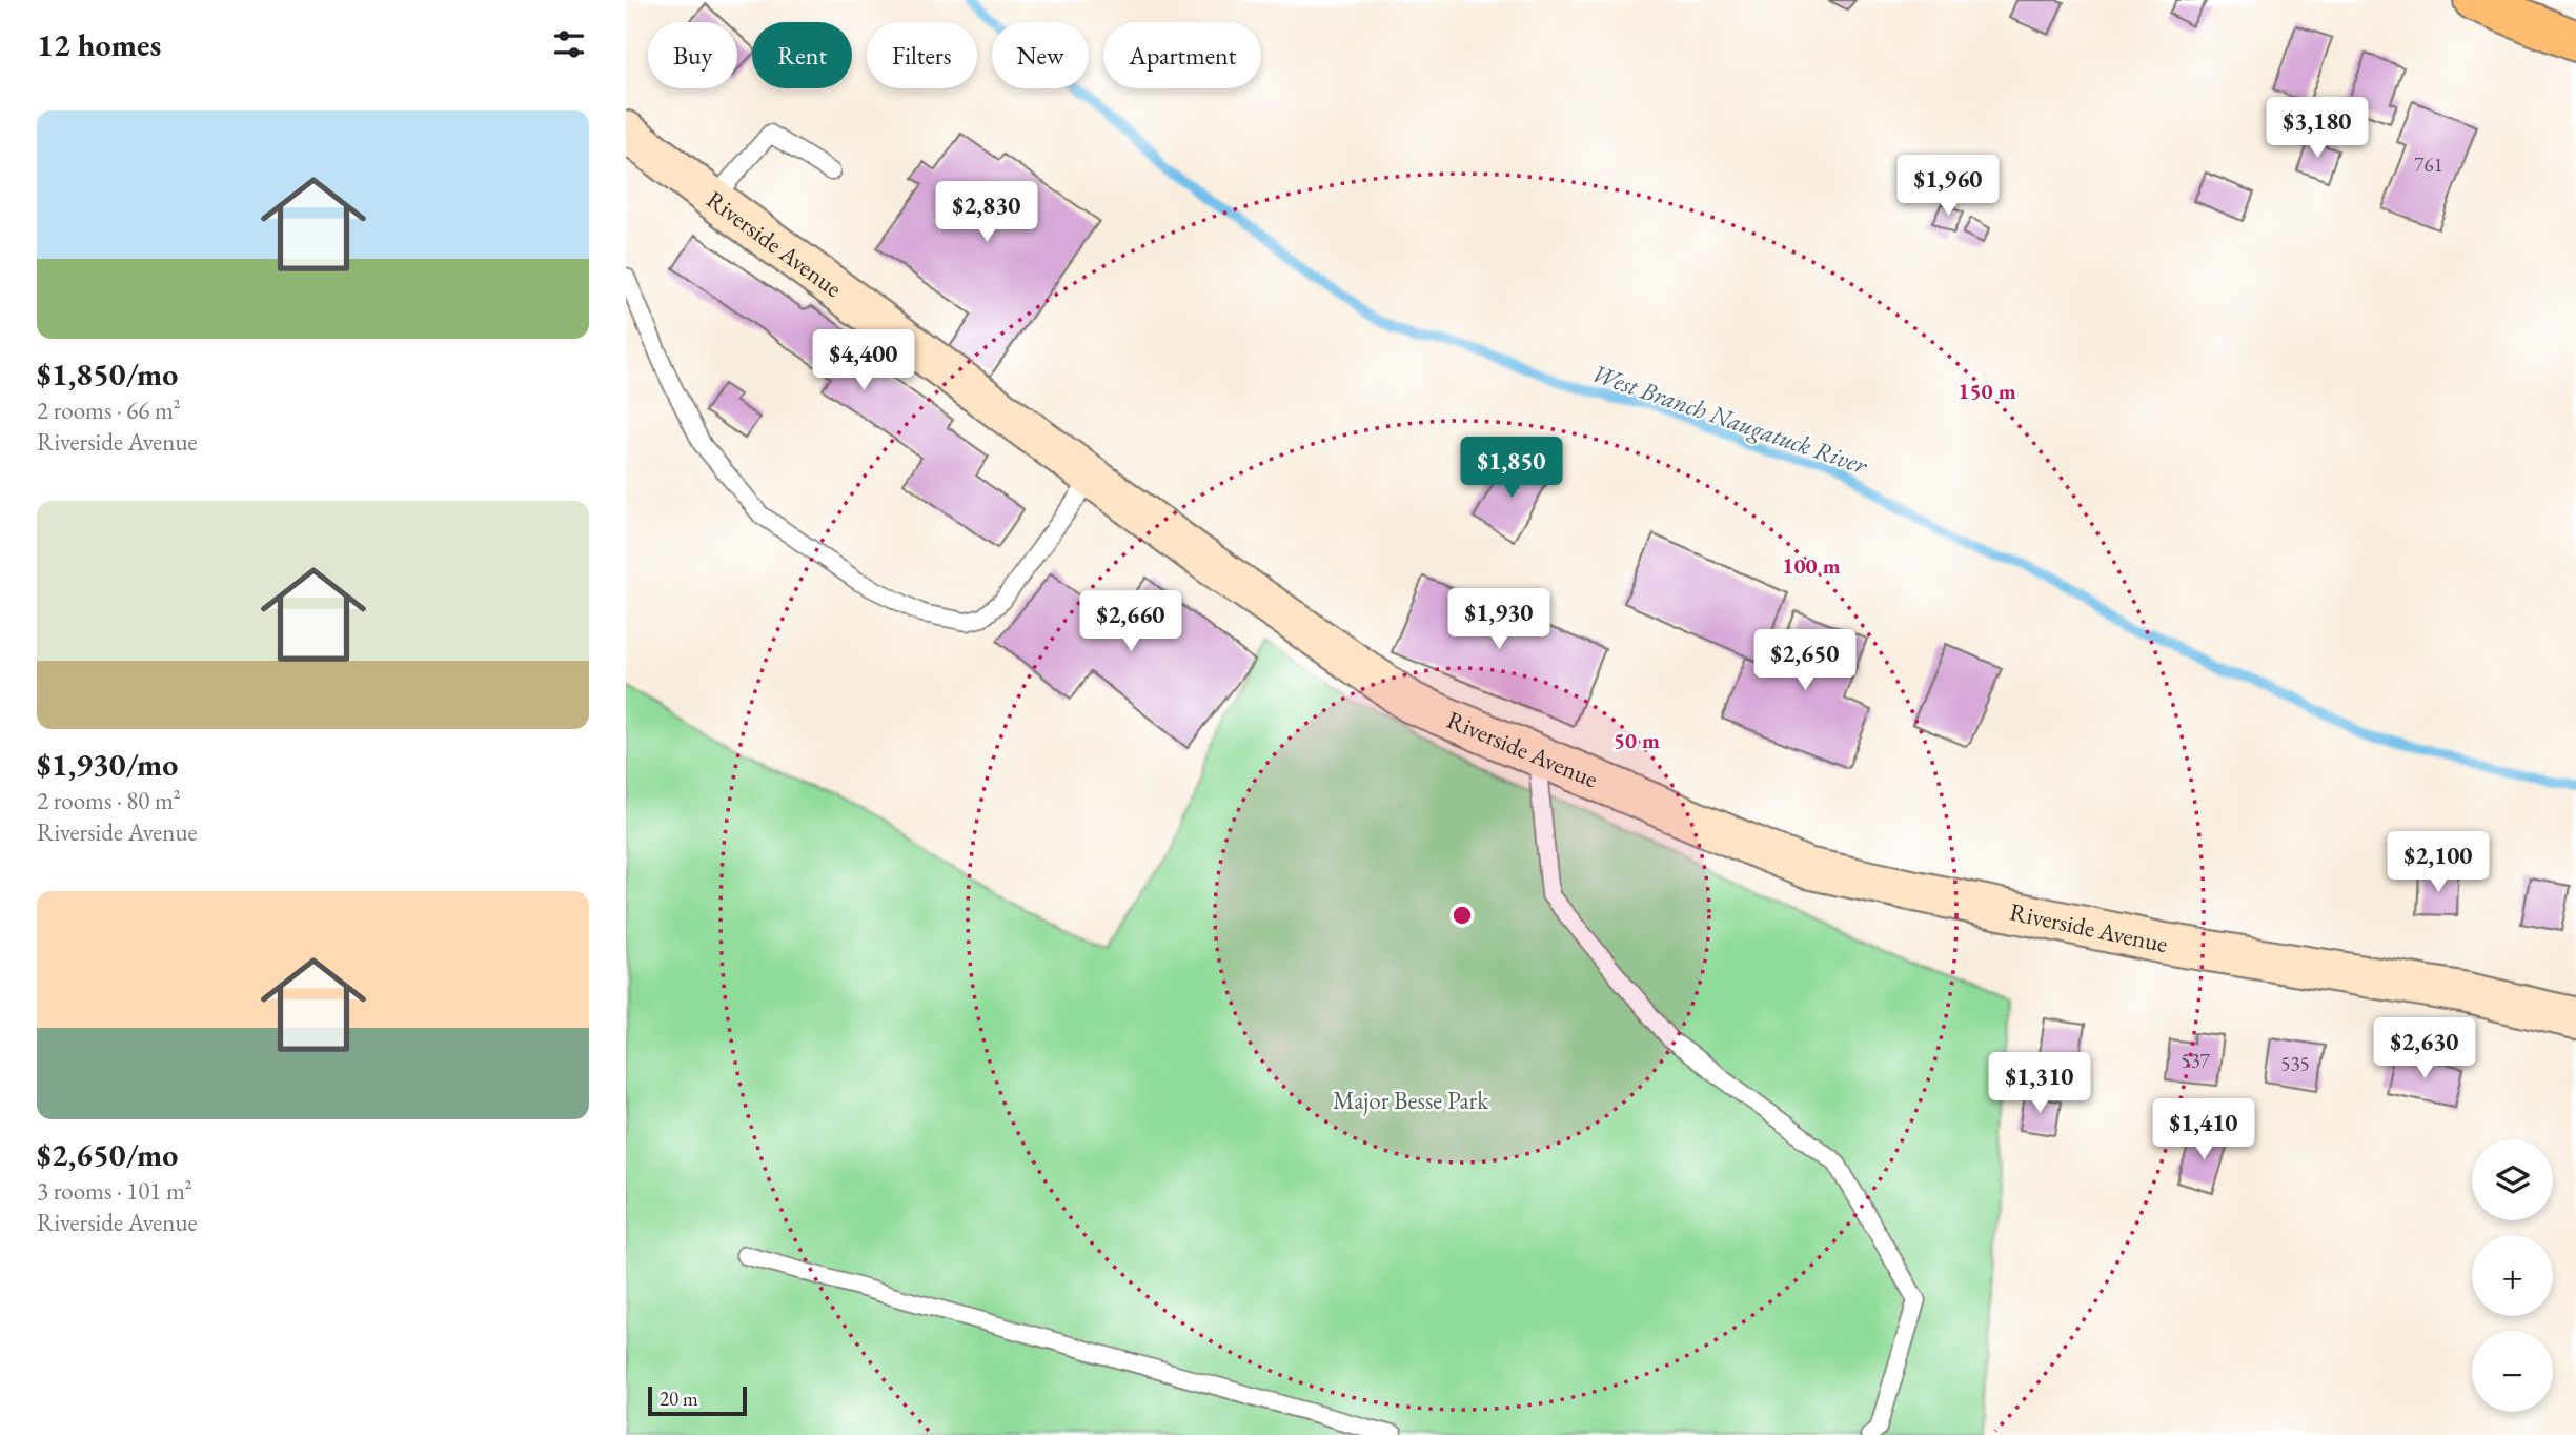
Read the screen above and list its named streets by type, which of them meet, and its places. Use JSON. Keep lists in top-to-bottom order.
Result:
{
  "streets": {
    "street": ["Riverside Avenue"]
  },
  "water": ["West Branch Naugatuck River"],
  "parks": ["Major Besse Park"],
  "house_numbers": ["761", "537", "535"],
  "scale_bar": "20 m",
  "page": {
    "heading": "12 homes",
    "chip": [
      "Buy",
      "Rent",
      "Filters",
      "New",
      "Apartment"
    ],
    "list": [
      {
        "name": "$1,850/mo",
        "note": "2 rooms · 66 m² · Riverside Avenue"
      },
      {
        "name": "$1,930/mo",
        "note": "2 rooms · 80 m² · Riverside Avenue"
      },
      {
        "name": "$2,650/mo",
        "note": "3 rooms · 101 m² · Riverside Avenue"
      }
    ],
    "price": [
      "$3,180",
      "$1,960",
      "$2,830",
      "$4,400",
      "$1,850",
      "$1,930",
      "$2,660",
      "$2,650",
      "$2,100",
      "$2,630",
      "$1,310",
      "$1,410"
    ],
    "map_buttons": ["+", "−"],
    "scale": "20 m"
  },
  "rings": ["150 m", "100 m", "50 m"]
}
